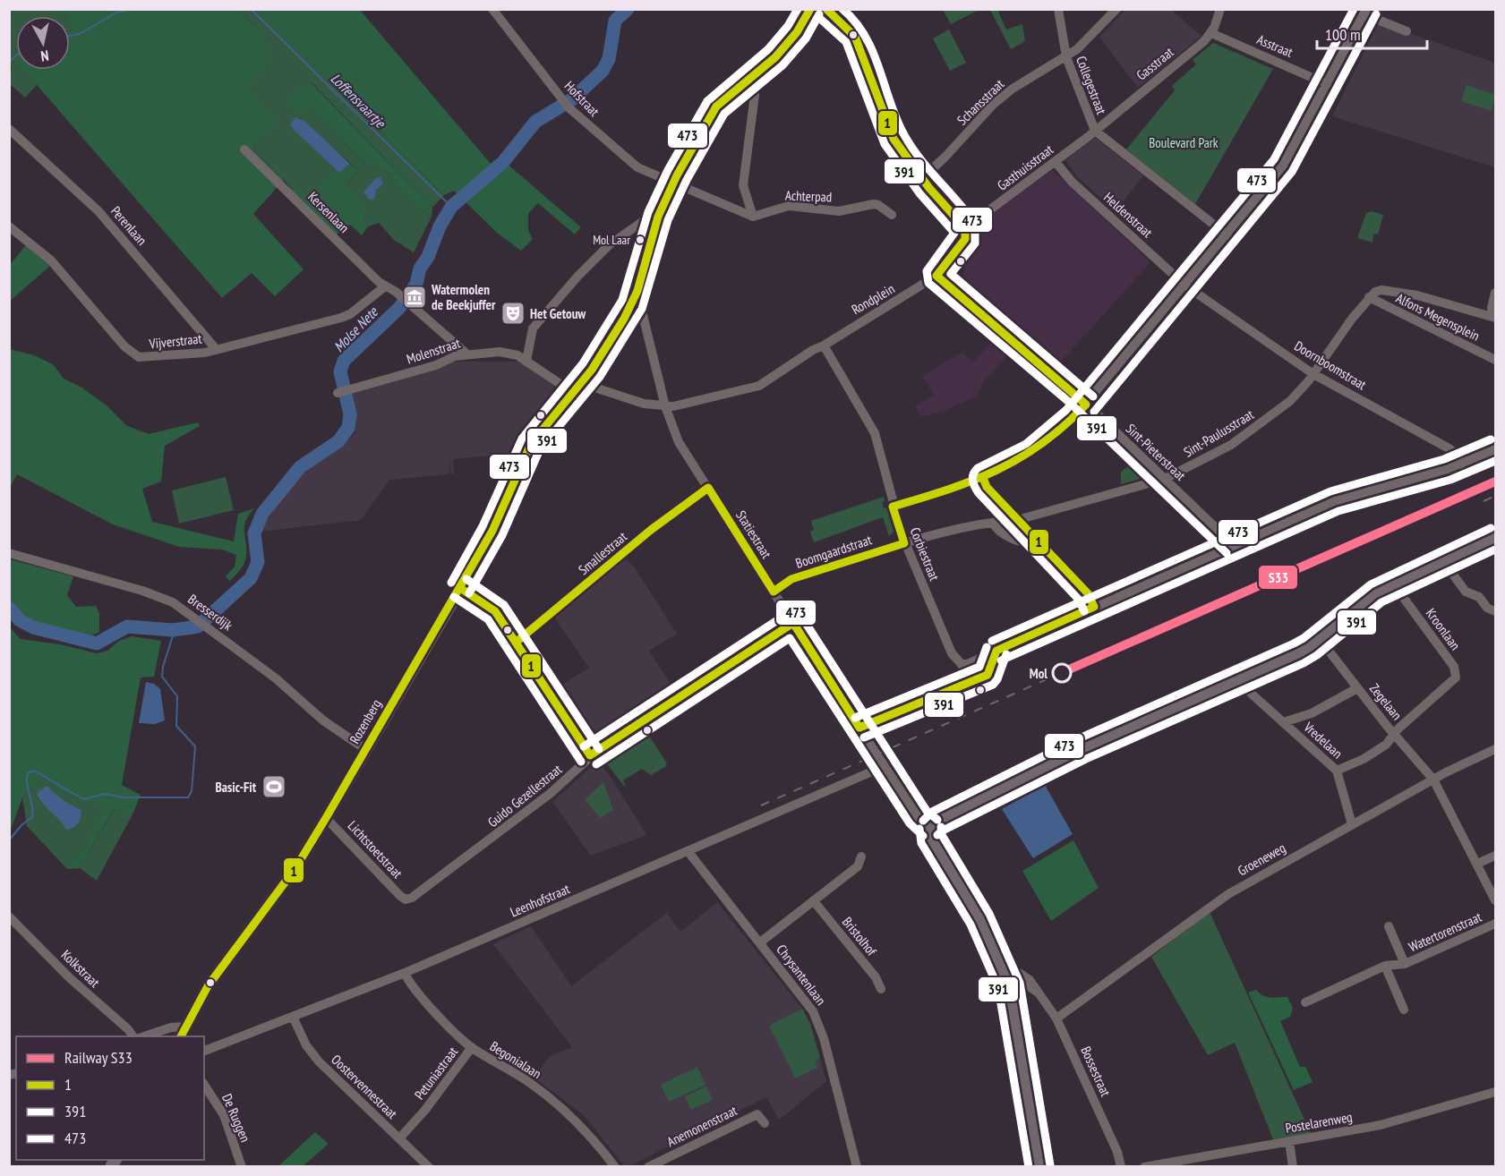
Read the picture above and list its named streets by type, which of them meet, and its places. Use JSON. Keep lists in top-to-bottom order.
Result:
{
  "streets": {
    "main road": ["Rozenberg"],
    "street": [
      "Asstraat",
      "Gasstraat",
      "Collegestraat",
      "Hofstraat",
      "Schansstraat",
      "Gasthuisstraat",
      "Achterpad",
      "Kersenlaan",
      "Heldenstraat",
      "Perenlaan",
      "Rondplein",
      "Alfons Megensplein",
      "Vijverstraat",
      "Molenstraat",
      "Doornboomstraat",
      "Sint-Paulusstraat",
      "Sint-Pieterstraat",
      "Statiestraat",
      "Boomgaardstraat",
      "Smallestraat",
      "Corbiestraat",
      "Bresserdijk",
      "Kroonlaan",
      "Zegelaan",
      "Vredelaan",
      "Guido Gezellestraat",
      "Lichtstoetstraat",
      "Groeneweg",
      "Leenhofstraat",
      "Watertorenstraat",
      "Bristolhof",
      "Kolkstraat",
      "Chrysantenlaan",
      "Begonialaan",
      "Bossestraat",
      "Petuniastraat",
      "Oostervennestraat",
      "De Ruggen",
      "Postelarenweg",
      "Anemonenstraat"
    ]
  },
  "crossings": [
    ["Asstraat", "Gasstraat"],
    ["Gasstraat", "Collegestraat"],
    ["Gasstraat", "Gasthuisstraat"],
    ["Collegestraat", "Schansstraat"],
    ["Collegestraat", "Gasthuisstraat"],
    ["Hofstraat", "Achterpad"],
    ["Hofstraat", "Rozenberg"],
    ["Gasthuisstraat", "Heldenstraat"],
    ["Kersenlaan", "Vijverstraat"],
    ["Kersenlaan", "Molenstraat"],
    ["Heldenstraat", "Doornboomstraat"],
    ["Perenlaan", "Vijverstraat"],
    ["Rondplein", "Molenstraat"],
    ["Rondplein", "Sint-Pieterstraat"],
    ["Rondplein", "Statiestraat"],
    ["Rondplein", "Corbiestraat"],
    ["Alfons Megensplein", "Sint-Paulusstraat"],
    ["Molenstraat", "Statiestraat"],
    ["Molenstraat", "Rozenberg"],
    ["Doornboomstraat", "Sint-Paulusstraat"],
    ["Sint-Paulusstraat", "Sint-Pieterstraat"],
    ["Sint-Paulusstraat", "Boomgaardstraat"],
    ["Sint-Paulusstraat", "Corbiestraat"],
    ["Statiestraat", "Boomgaardstraat"],
    ["Statiestraat", "Smallestraat"],
    ["Statiestraat", "Rozenberg"],
    ["Statiestraat", "Guido Gezellestraat"],
    ["Statiestraat", "Leenhofstraat"],
    ["Boomgaardstraat", "Corbiestraat"],
    ["Bresserdijk", "Rozenberg"],
    ["Kroonlaan", "Zegelaan"],
    ["Kroonlaan", "Vredelaan"],
    ["Zegelaan", "Vredelaan"],
    ["Zegelaan", "Groeneweg"],
    ["Rozenberg", "Lichtstoetstraat"],
    ["Vredelaan", "Groeneweg"],
    ["Guido Gezellestraat", "Lichtstoetstraat"],
    ["Groeneweg", "Bossestraat"],
    ["Leenhofstraat", "Chrysantenlaan"],
    ["Leenhofstraat", "Begonialaan"],
    ["Leenhofstraat", "Oostervennestraat"],
    ["Begonialaan", "Petuniastraat"],
    ["Petuniastraat", "Oostervennestraat"]
  ],
  "water": ["Loffensvaartje", "Molse Nete"],
  "parks": ["Boulevard Park"],
  "places": {
    "other": ["Mol Laar", "Mol"],
    "museum": ["Watermolen de Beekjuffer"],
    "theatre": ["Het Getouw"],
    "sports": ["Basic-Fit"]
  },
  "lines": [
    "transit line 1",
    "transit line 473",
    "transit line 391",
    "rail line S33"
  ],
  "legend": [
    "Railway S33",
    "1",
    "391",
    "473"
  ],
  "scale_bar": "100 m",
  "north": "bottom"
}
